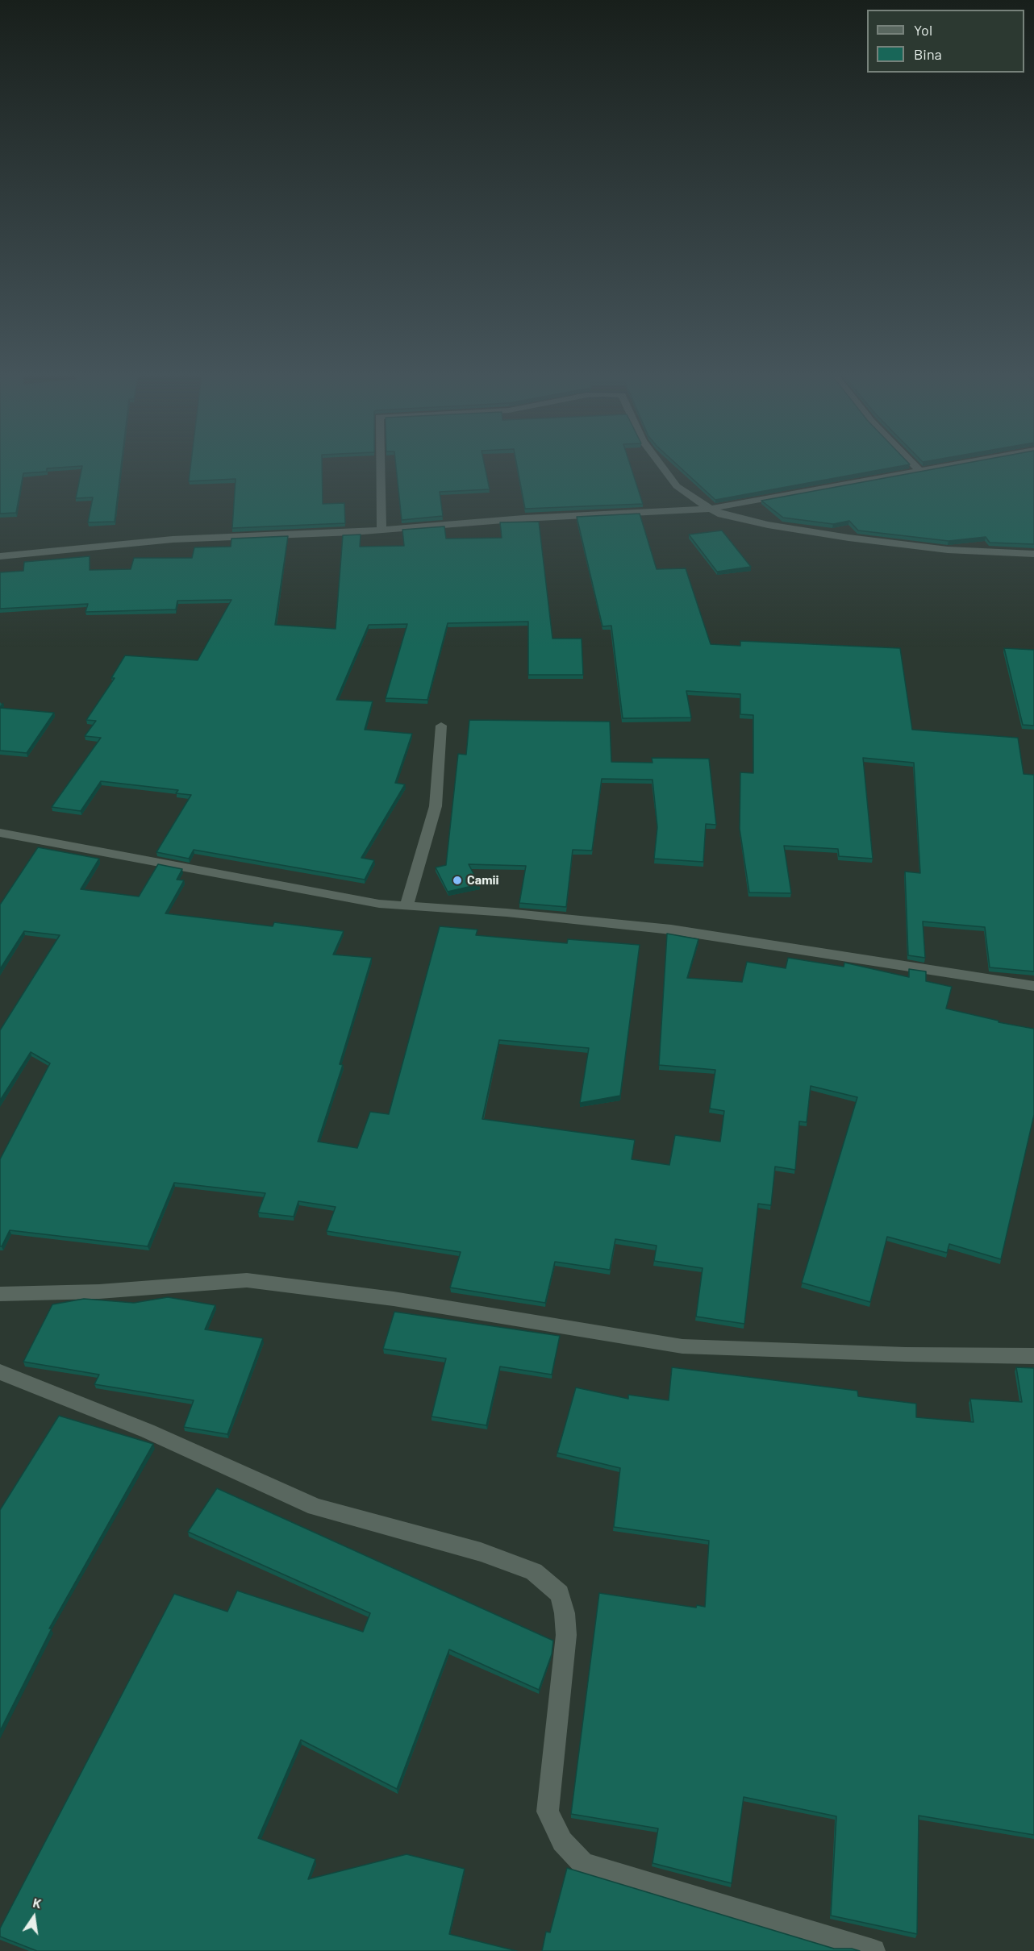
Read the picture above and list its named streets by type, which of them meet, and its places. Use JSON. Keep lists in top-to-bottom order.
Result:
{
  "places": ["Camii"],
  "legend": ["Yol", "Bina"],
  "north": "top"
}
